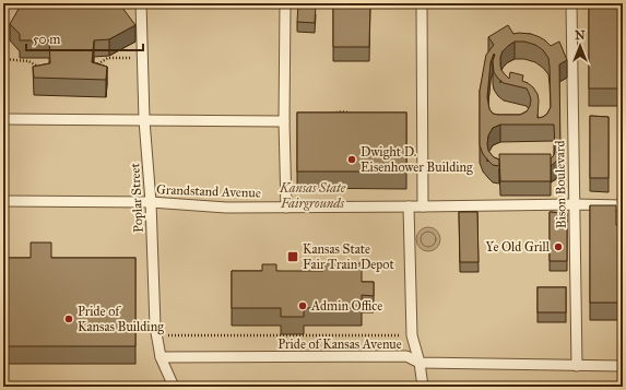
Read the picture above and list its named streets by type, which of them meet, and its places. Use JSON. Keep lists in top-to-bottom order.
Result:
{
  "streets": {
    "lane": [
      "Bison Boulevard",
      "Grandstand Avenue",
      "Poplar Street",
      "Pride of Kansas Avenue"
    ]
  },
  "crossings": [
    ["Bison Boulevard", "Grandstand Avenue"],
    ["Bison Boulevard", "Pride of Kansas Avenue"],
    ["Grandstand Avenue", "Poplar Street"],
    ["Poplar Street", "Pride of Kansas Avenue"]
  ],
  "parks": ["Kansas State Fairgrounds"],
  "places": {
    "other": [
      "Dwight D. Eisenhower Building",
      "Ye Old Grill",
      "Admin Office",
      "Pride of Kansas Building"
    ],
    "transit": ["Kansas State Fair Train Depot"]
  },
  "scale_bar": "50 m",
  "north": "top"
}
